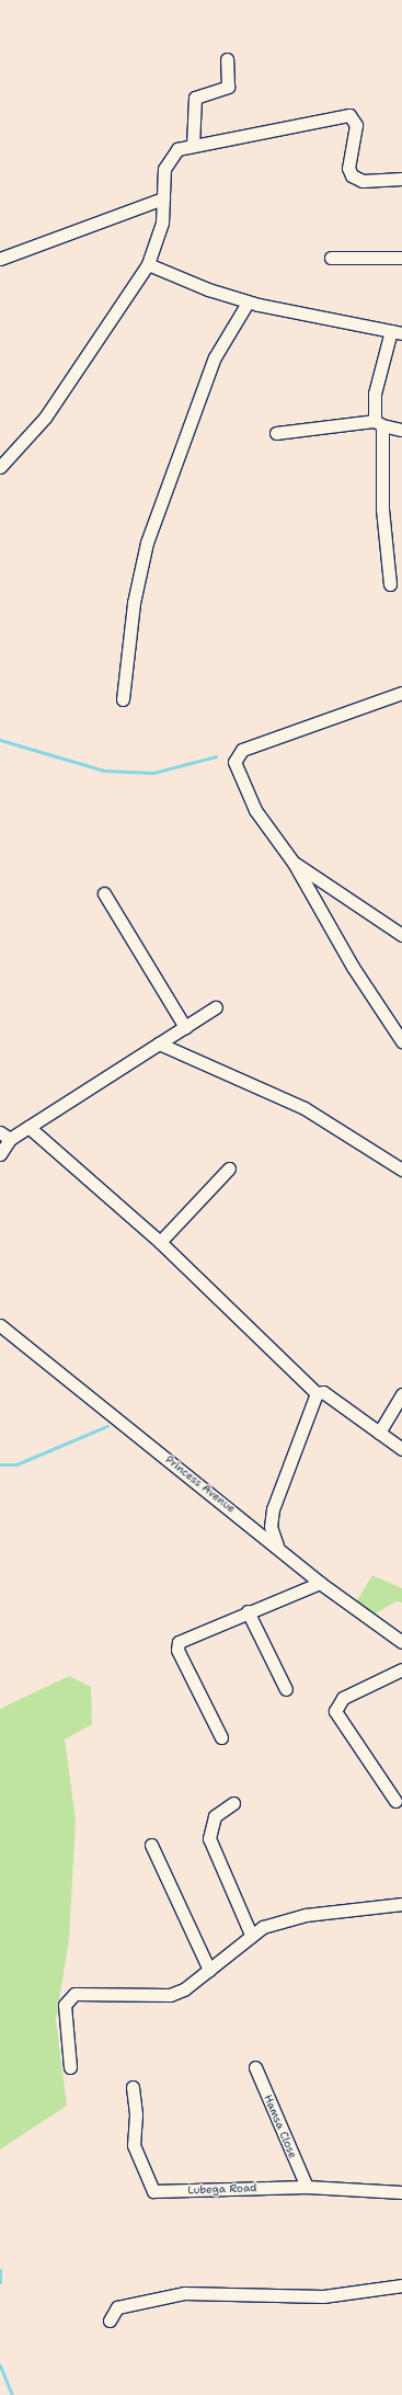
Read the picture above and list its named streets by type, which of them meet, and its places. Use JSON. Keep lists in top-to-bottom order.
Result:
{
  "streets": {
    "street": ["Princess Avenue", "Hamsa Close", "Lubega Road"]
  },
  "crossings": [
    ["Hamsa Close", "Lubega Road"]
  ]
}
